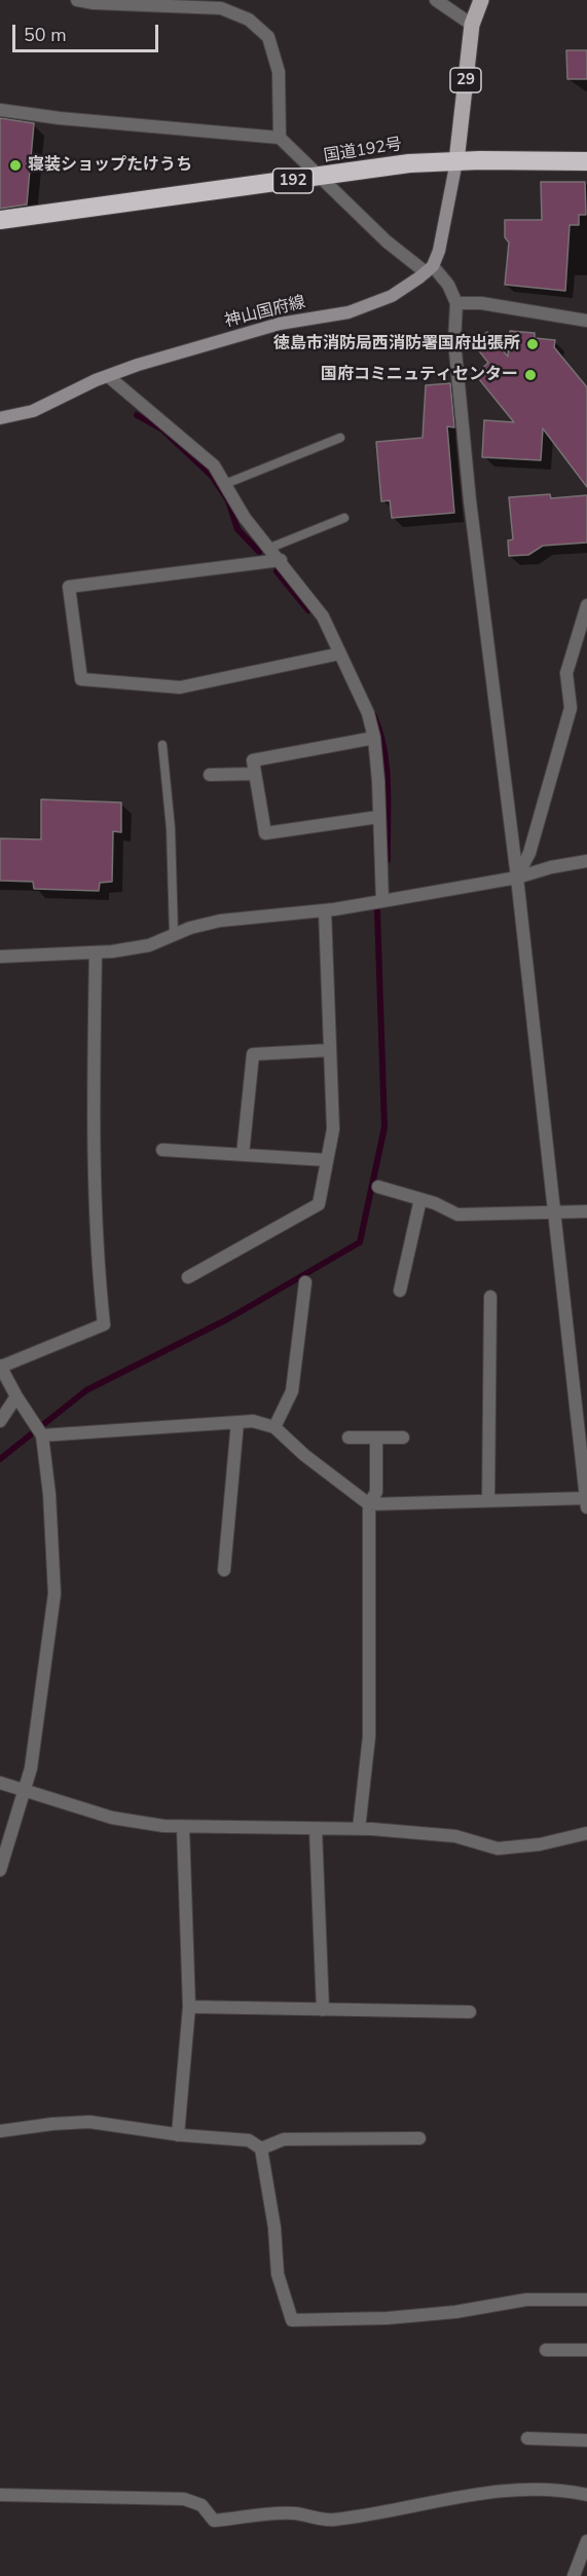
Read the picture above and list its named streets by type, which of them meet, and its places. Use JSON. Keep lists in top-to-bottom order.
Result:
{
  "streets": {
    "highway": ["国道192号", "192"],
    "main road": ["29", "神山国府線"]
  },
  "crossings": [
    ["29", "国道192号"]
  ],
  "places": ["寝装ショップたけうち", "徳島市消防局西消防署国府出張所", "国府コミニュティセンター"],
  "scale_bar": "50 m"
}
